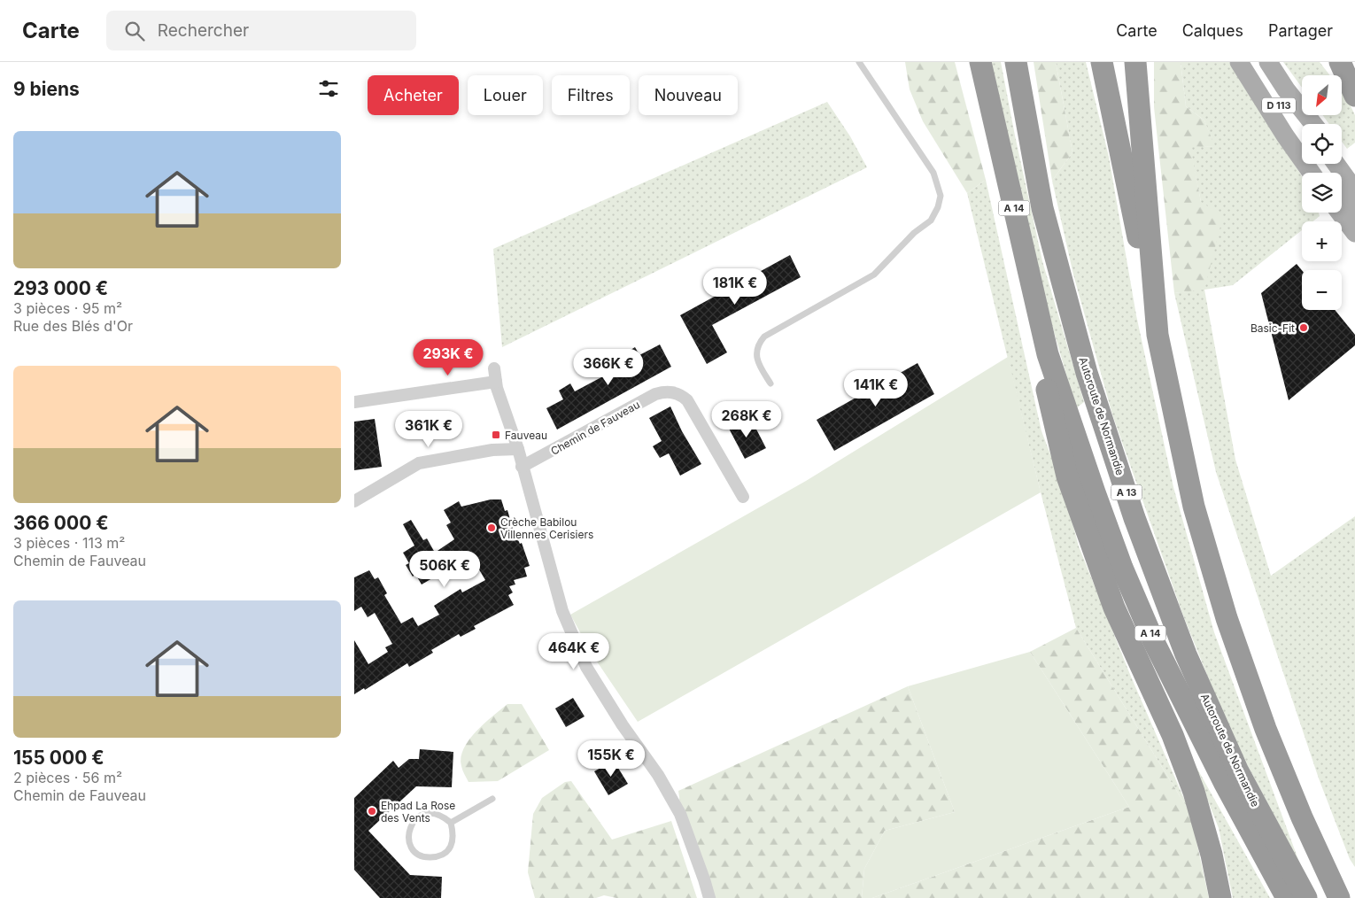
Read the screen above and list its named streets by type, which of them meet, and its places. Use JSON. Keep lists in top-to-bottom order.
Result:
{
  "streets": {
    "highway": ["A 14", "Autoroute de Normandie", "A 13"],
    "main road": ["D 113"],
    "street": ["Chemin de Fauveau"]
  },
  "places": {
    "other": ["Basic-Fit", "Crèche Babilou Villennes Cerisiers", "Ehpad La Rose des Vents"],
    "transit": ["Fauveau"]
  },
  "north": "bottom left",
  "page": {
    "header": "Carte",
    "search": "Rechercher",
    "nav": ["Carte", "Calques", "Partager"],
    "heading": "9 biens",
    "map_buttons": ["+", "−"],
    "chip": [
      "Acheter",
      "Louer",
      "Filtres",
      "Nouveau"
    ],
    "list": [
      {
        "name": "293 000 €",
        "note": "3 pièces · 95 m² · Rue des Blés d'Or"
      },
      {
        "name": "366 000 €",
        "note": "3 pièces · 113 m² · Chemin de Fauveau"
      },
      {
        "name": "155 000 €",
        "note": "2 pièces · 56 m² · Chemin de Fauveau"
      }
    ],
    "price": [
      "181K €",
      "293K €",
      "366K €",
      "141K €",
      "268K €",
      "361K €",
      "506K €",
      "464K €",
      "155K €"
    ]
  }
}
